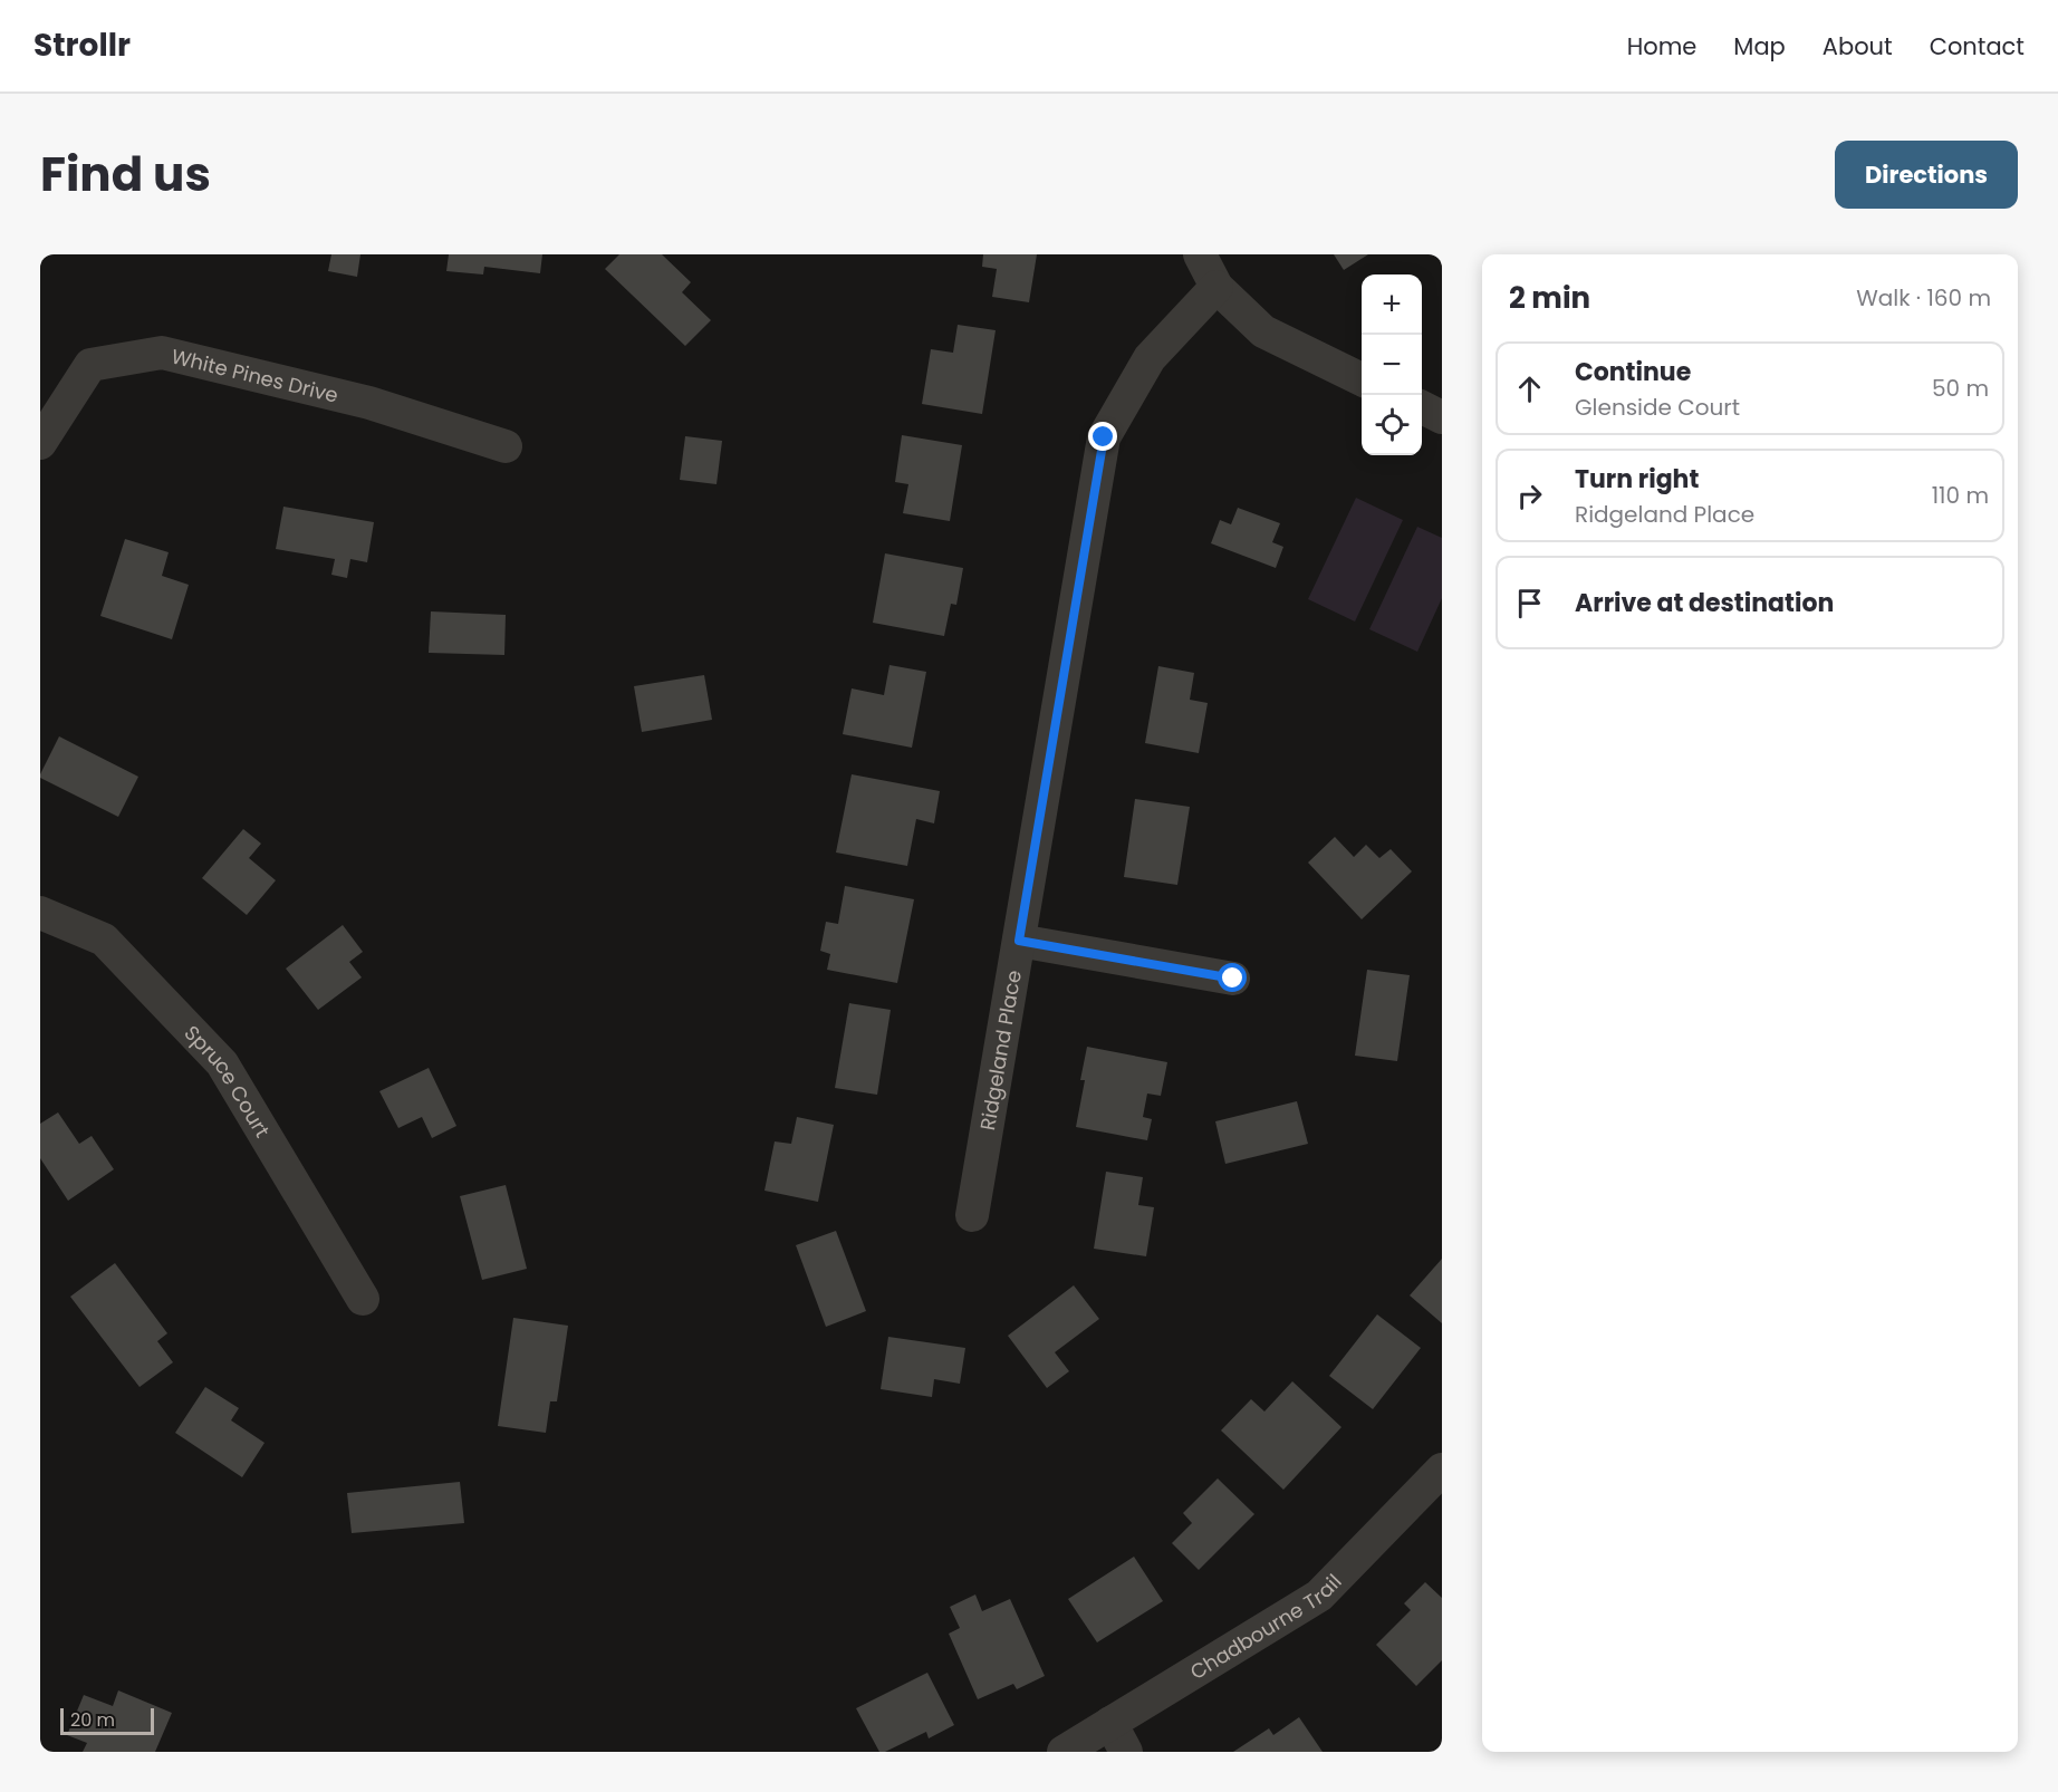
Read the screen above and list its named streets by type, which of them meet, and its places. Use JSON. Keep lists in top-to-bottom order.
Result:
{
  "streets": {
    "street": [
      "White Pines Drive",
      "Ridgeland Place",
      "Spruce Court",
      "Chadbourne Trail"
    ]
  },
  "scale_bar": "20 m",
  "page": {
    "header": "Strollr",
    "nav": [
      "Home",
      "Map",
      "About",
      "Contact"
    ],
    "title": "Find us",
    "buttons": "Directions",
    "heading": ["2 min", "Walk · 160 m"],
    "map_buttons": ["+", "−"],
    "list": [
      ["Continue", "Glenside Court", "50 m"],
      ["Turn right", "Ridgeland Place", "110 m"],
      "Arrive at destination"
    ],
    "scale": "20 m"
  }
}
